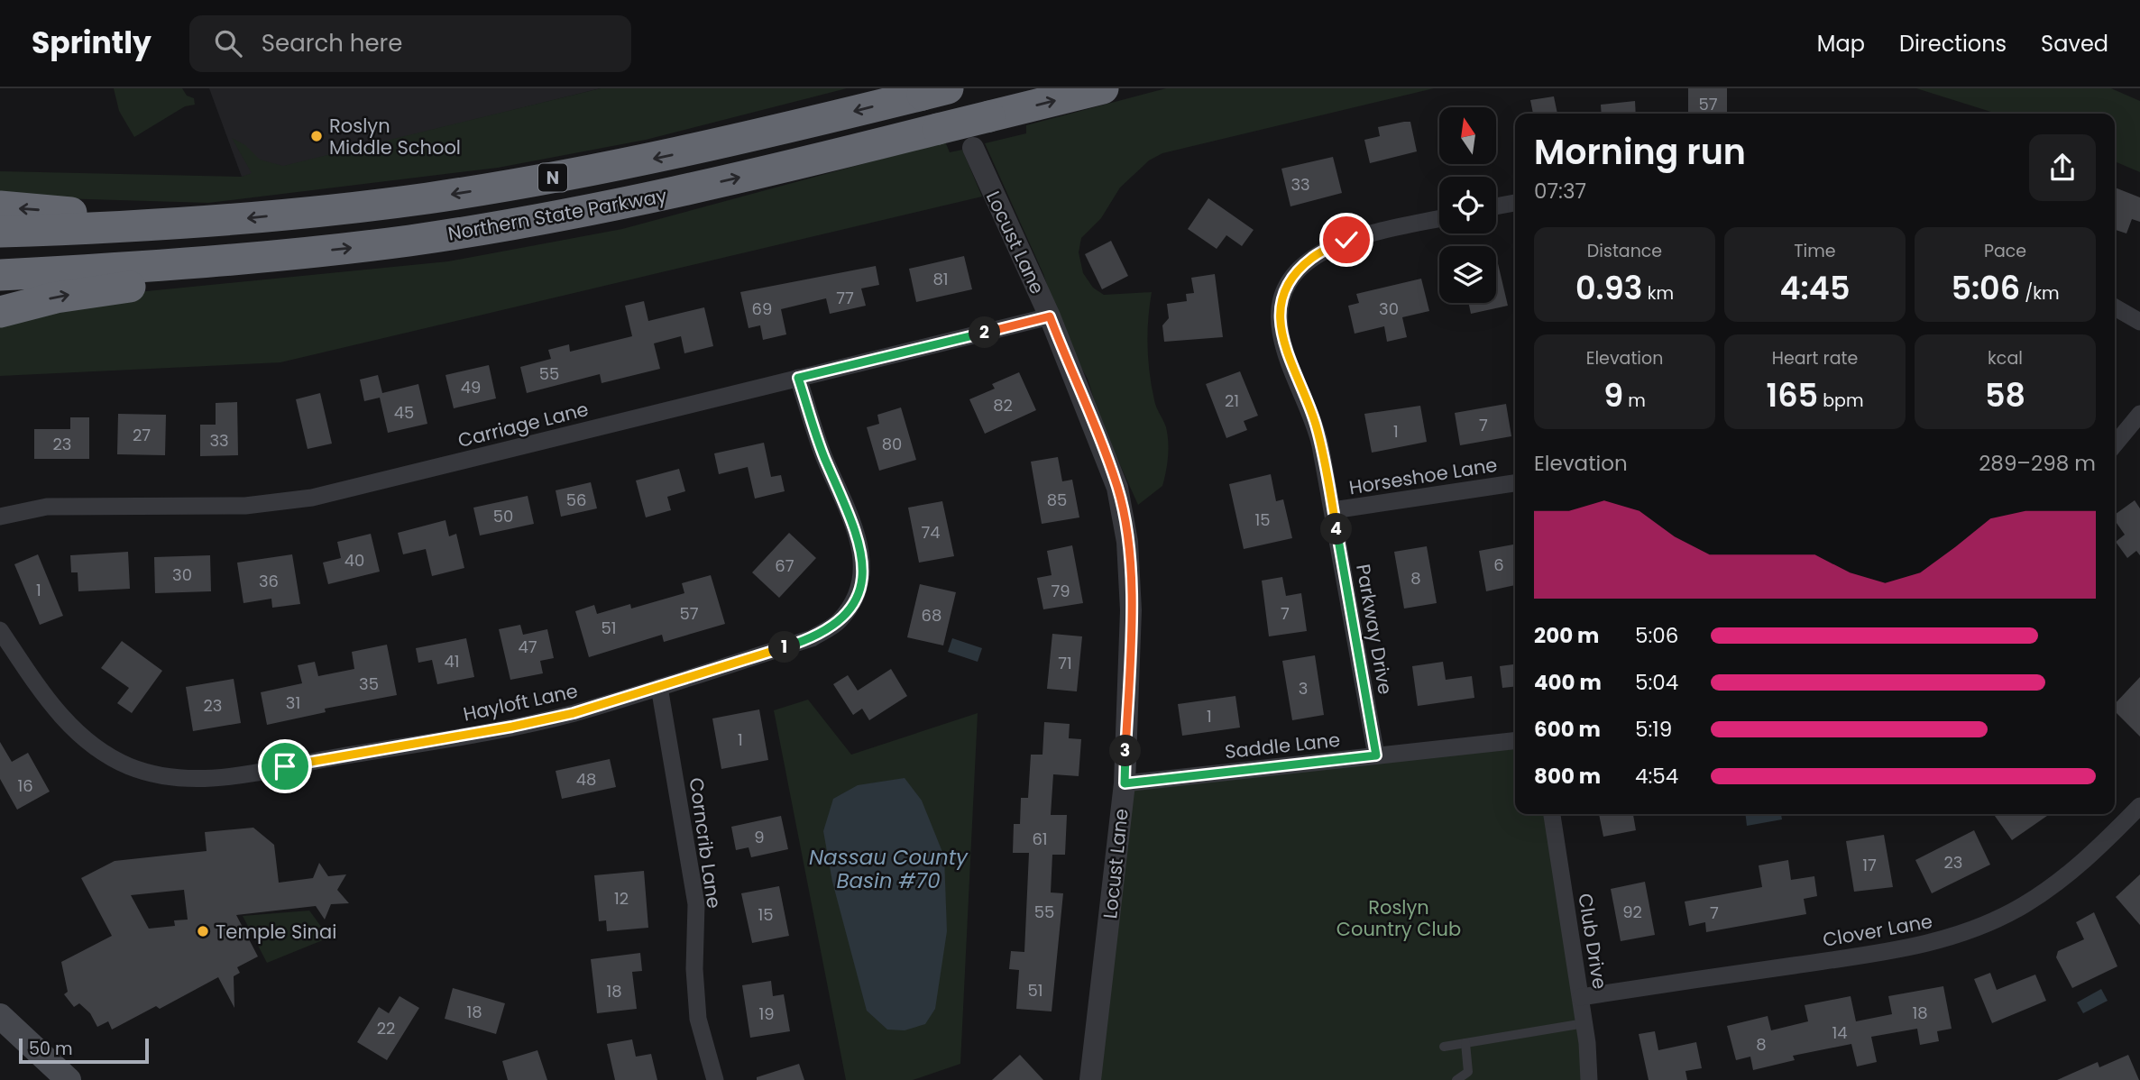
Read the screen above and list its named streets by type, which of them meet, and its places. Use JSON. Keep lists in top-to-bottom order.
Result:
{
  "streets": {
    "highway": ["N", "Northern State Parkway"],
    "street": [
      "Locust Lane",
      "Carriage Lane",
      "Horseshoe Lane",
      "Parkway Drive",
      "Hayloft Lane",
      "Saddle Lane",
      "Corncrib Lane",
      "Clover Lane",
      "Club Drive"
    ]
  },
  "crossings": [
    ["Locust Lane", "Carriage Lane"],
    ["Locust Lane", "Saddle Lane"],
    ["Carriage Lane", "Hayloft Lane"],
    ["Horseshoe Lane", "Parkway Drive"],
    ["Parkway Drive", "Saddle Lane"],
    ["Hayloft Lane", "Corncrib Lane"],
    ["Clover Lane", "Club Drive"]
  ],
  "water": ["Nassau County Basin #70"],
  "parks": ["Roslyn Country Club"],
  "places": ["Roslyn Middle School", "Temple Sinai"],
  "house_numbers": [
    "57",
    "33",
    "81",
    "77",
    "69",
    "30",
    "55",
    "49",
    "21",
    "82",
    "45",
    "7",
    "1",
    "27",
    "33",
    "23",
    "80",
    "56",
    "85",
    "50",
    "15",
    "74",
    "40",
    "6",
    "67",
    "30",
    "8",
    "36",
    "1",
    "79",
    "57",
    "7",
    "68",
    "51",
    "47",
    "41",
    "71",
    "35",
    "3",
    "31",
    "23",
    "1",
    "1",
    "48",
    "16",
    "9",
    "61",
    "23",
    "17",
    "12",
    "55",
    "92",
    "7",
    "15",
    "51",
    "18",
    "18",
    "18",
    "19",
    "22",
    "14",
    "8"
  ],
  "scale_bar": "50 m",
  "north": "top",
  "page": {
    "header": "Sprintly",
    "search": "Search here",
    "nav": ["Map", "Directions", "Saved"],
    "heading": ["Morning run", "07:37"],
    "stats": [
      ["Distance", "0.93 km"],
      ["Time", "4:45"],
      ["Pace", "5:06 /km"],
      ["Elevation", "9 m"],
      ["Heart rate", "165 bpm"],
      ["kcal", "58"]
    ],
    "pins": [
      "2",
      "4",
      "1",
      "3"
    ],
    "chart": ["Elevation", "289–298 m"],
    "list": [
      {
        "name": "200 m",
        "note": "5:06"
      },
      {
        "name": "400 m",
        "note": "5:04"
      },
      {
        "name": "600 m",
        "note": "5:19"
      },
      {
        "name": "800 m",
        "note": "4:54"
      }
    ],
    "scale": "50 m"
  }
}
